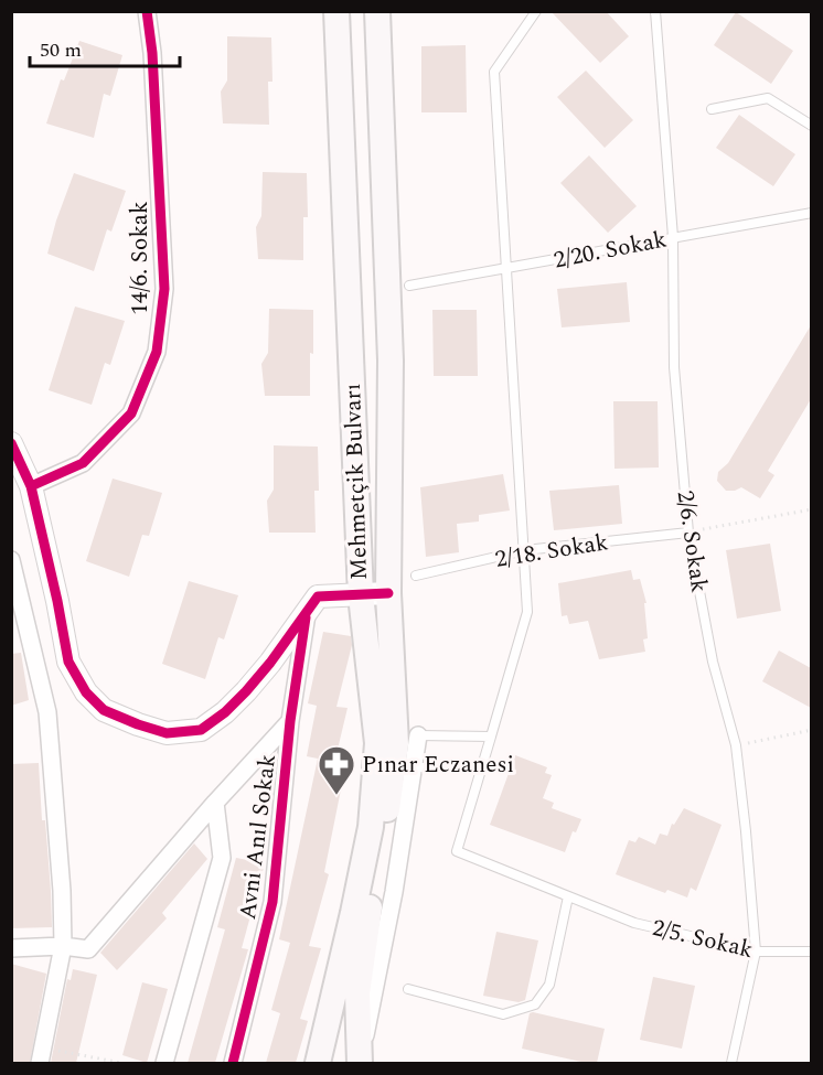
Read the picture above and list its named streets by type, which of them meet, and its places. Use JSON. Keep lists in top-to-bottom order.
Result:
{
  "streets": {
    "main road": ["Mehmetçik Bulvarı"],
    "street": ["14/6. Sokak", "Avni Anıl Sokak"],
    "lane": [
      "2/20. Sokak",
      "2/6. Sokak",
      "2/18. Sokak",
      "2/5. Sokak"
    ]
  },
  "crossings": [
    ["2/20. Sokak", "2/6. Sokak"],
    ["2/6. Sokak", "2/18. Sokak"],
    ["2/6. Sokak", "2/5. Sokak"]
  ],
  "places": {
    "pharmacy": ["Pınar Eczanesi"]
  },
  "scale_bar": "50 m"
}
